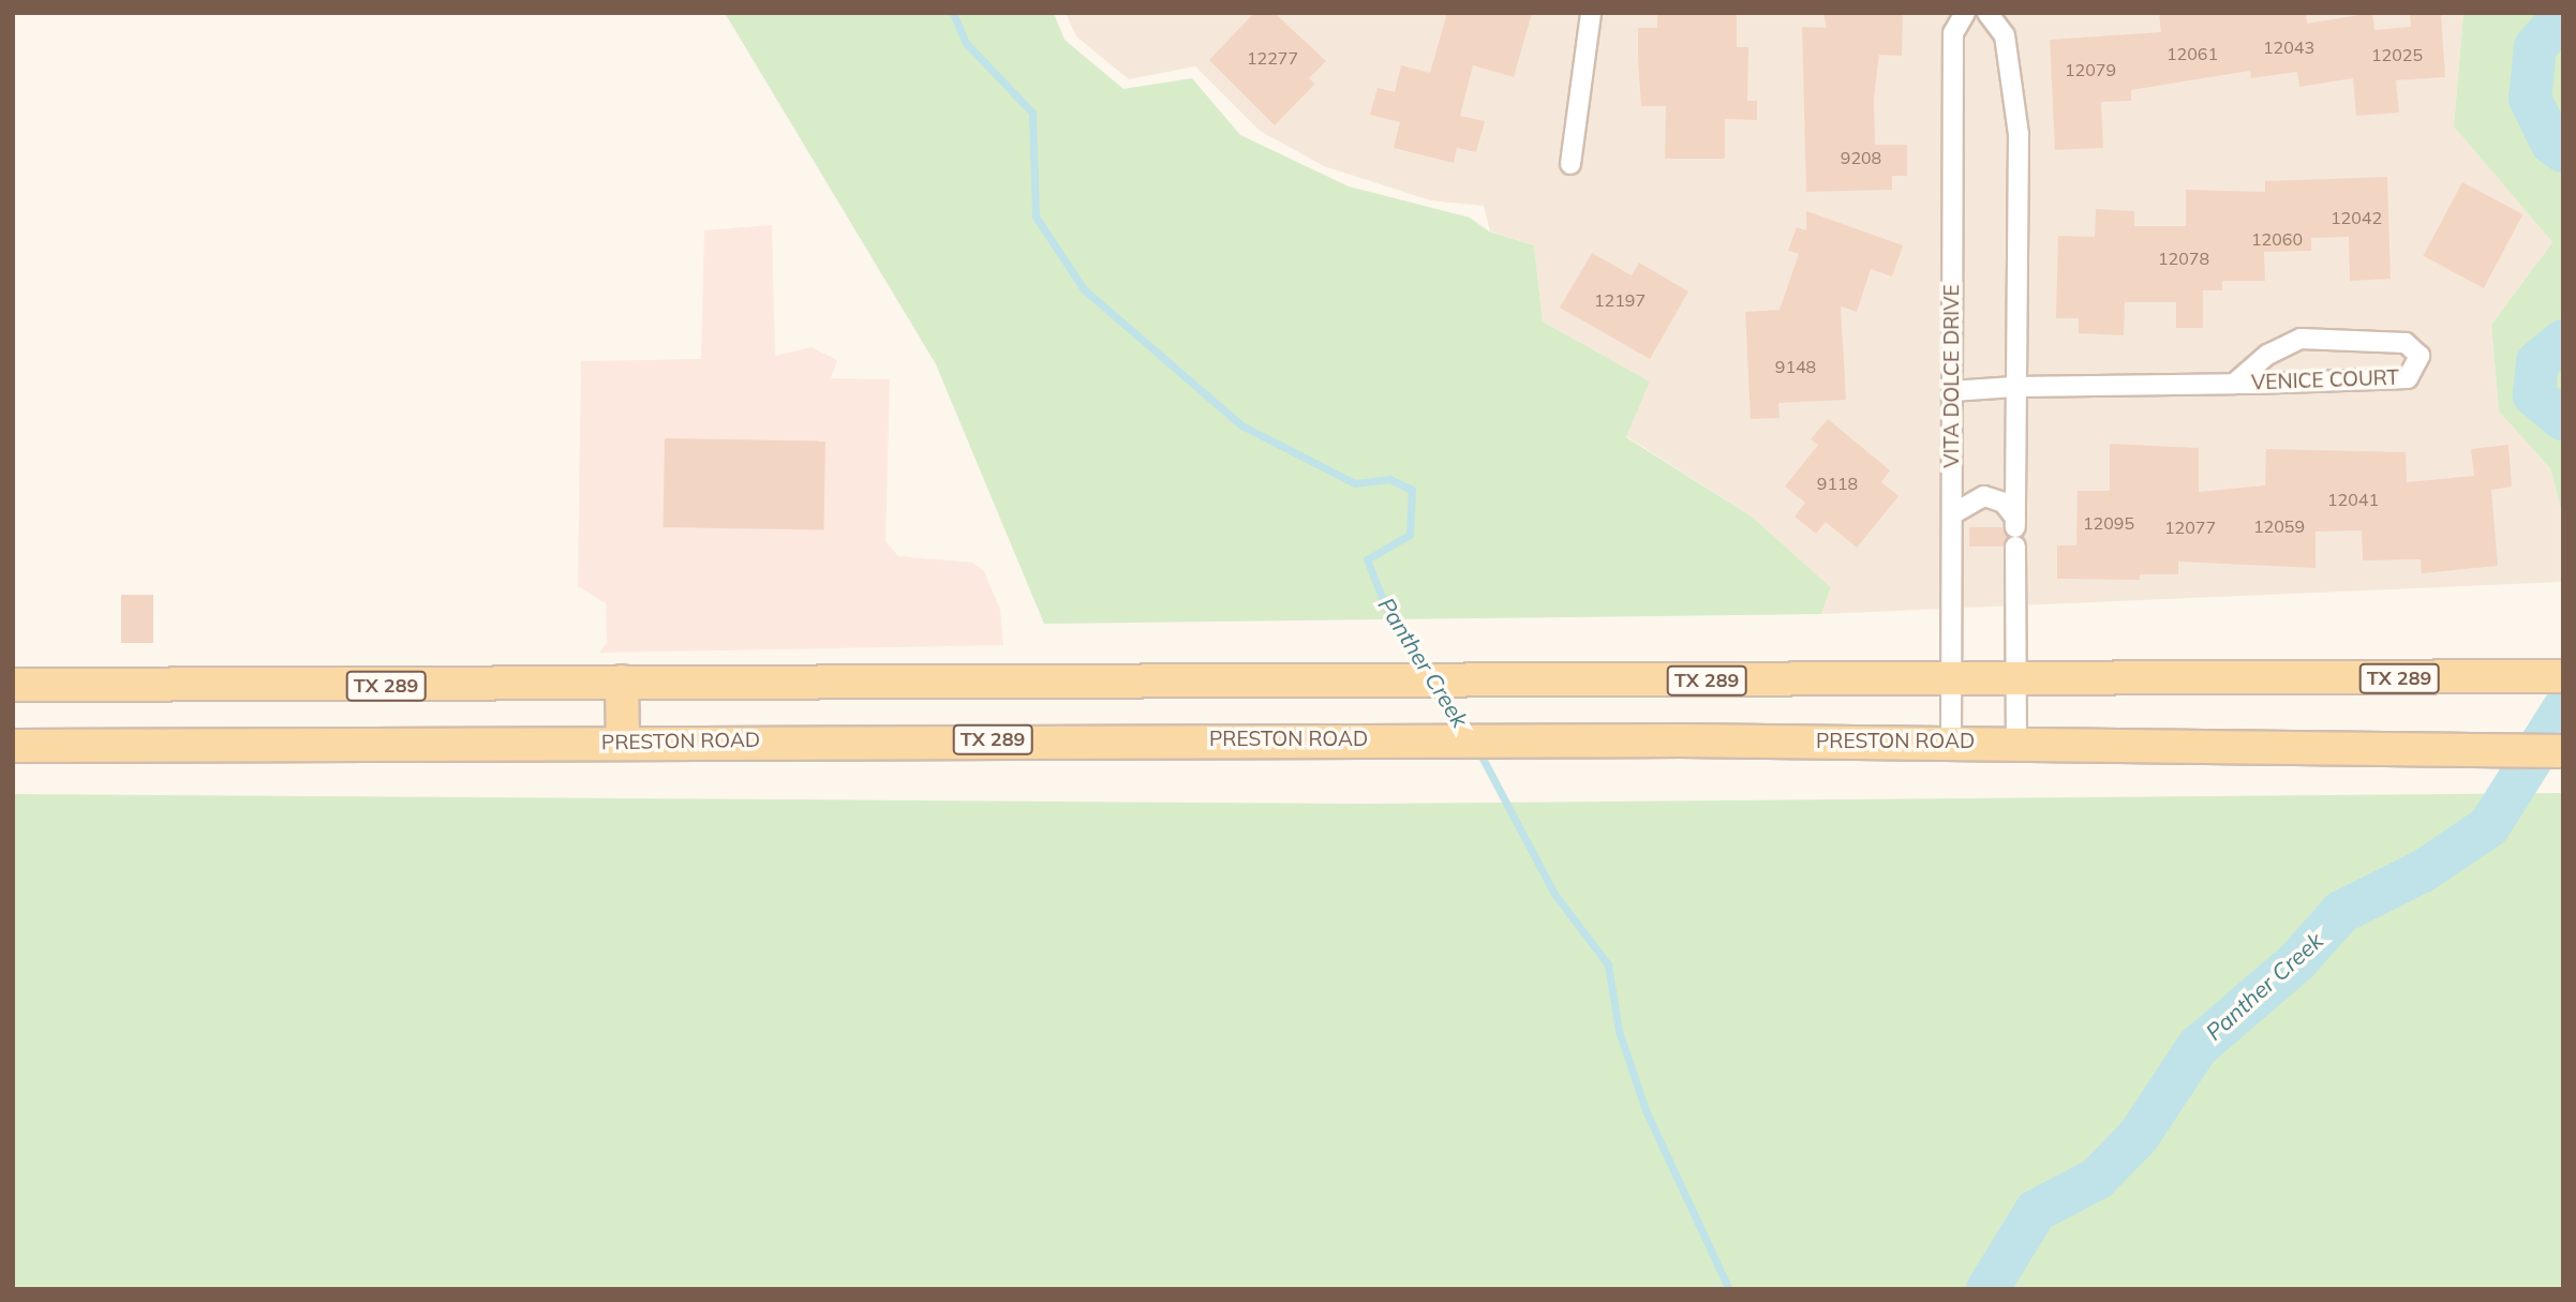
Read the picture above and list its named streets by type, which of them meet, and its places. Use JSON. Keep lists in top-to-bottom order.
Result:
{
  "streets": {
    "main road": ["TX 289", "PRESTON ROAD"],
    "street": ["VITA DOLCE DRIVE", "VENICE COURT"]
  },
  "crossings": [
    ["VITA DOLCE DRIVE", "VENICE COURT"],
    ["VITA DOLCE DRIVE", "TX 289"],
    ["VITA DOLCE DRIVE", "PRESTON ROAD"]
  ],
  "water": ["Panther Creek"],
  "house_numbers": [
    "12043",
    "12061",
    "12025",
    "12277",
    "12079",
    "9208",
    "12042",
    "12060",
    "12078",
    "12197",
    "9148",
    "9118",
    "12041",
    "12095",
    "12059",
    "12077"
  ]
}
